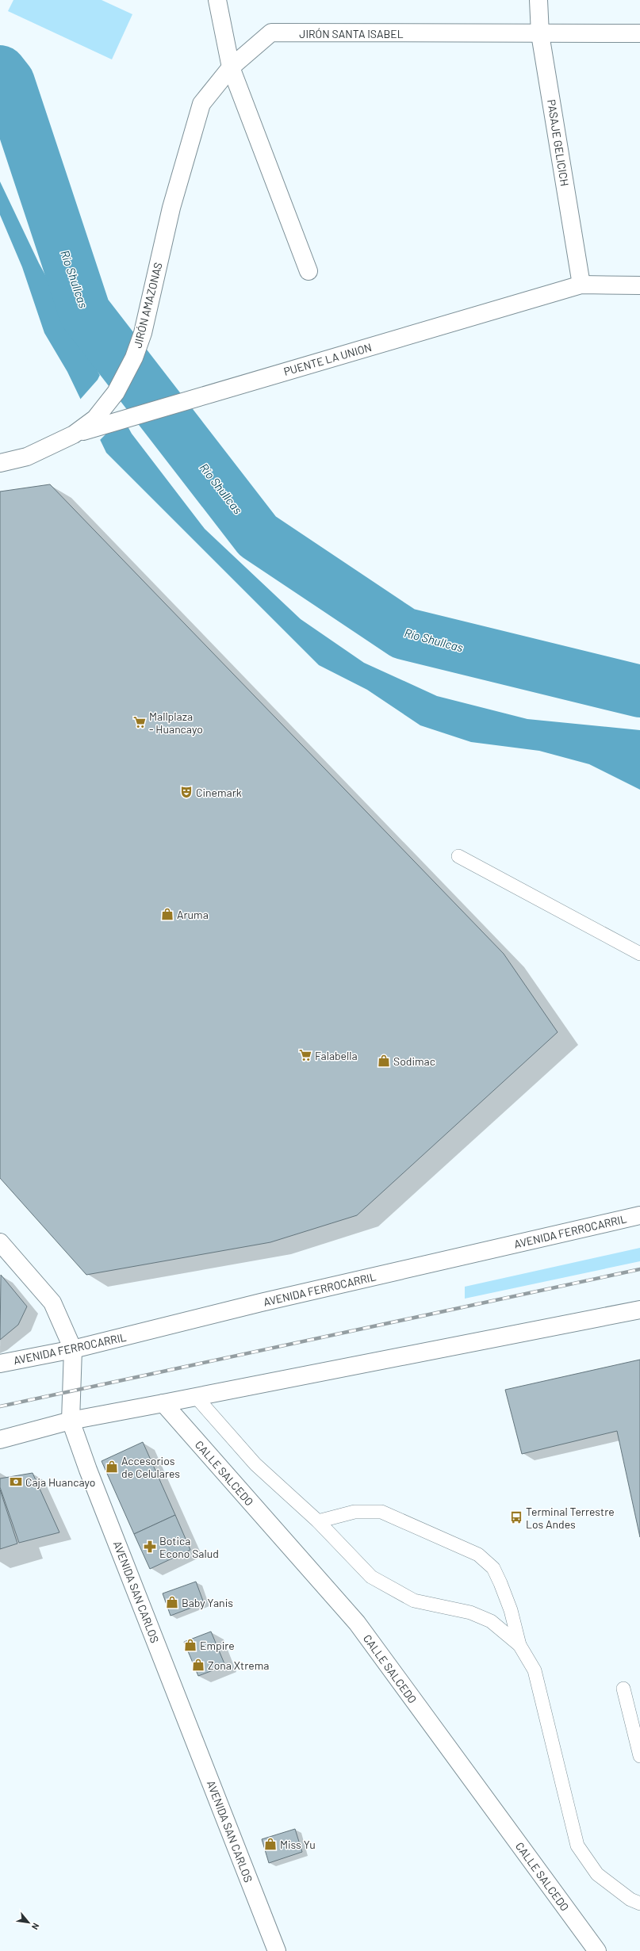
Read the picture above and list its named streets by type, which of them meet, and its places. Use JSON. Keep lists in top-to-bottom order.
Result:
{
  "streets": {
    "street": [
      "JIRÓN SANTA ISABEL",
      "PASAJE GELICICH",
      "JIRÓN AMAZONAS",
      "PUENTE LA UNION",
      "AVENIDA FERROCARRIL",
      "CALLE SALCEDO",
      "AVENIDA SAN CARLOS"
    ]
  },
  "crossings": [
    ["JIRÓN SANTA ISABEL", "PASAJE GELICICH"],
    ["JIRÓN SANTA ISABEL", "JIRÓN AMAZONAS"],
    ["PASAJE GELICICH", "PUENTE LA UNION"],
    ["JIRÓN AMAZONAS", "PUENTE LA UNION"],
    ["AVENIDA FERROCARRIL", "AVENIDA SAN CARLOS"]
  ],
  "water": ["Río Shullcas"],
  "places": {
    "supermarket": ["Mallplaza - Huancayo", "Falabella"],
    "theatre": ["Cinemark"],
    "shop": [
      "Aruma",
      "Sodimac",
      "Accesorios de Celulares",
      "Baby Yanis",
      "Empire",
      "Zona Xtrema",
      "Miss Yu"
    ],
    "bank": ["Caja Huancayo"],
    "bus stop": ["Terminal Terrestre Los Andes"],
    "pharmacy": ["Botica Econo Salud"]
  },
  "north": "bottom right"
}
